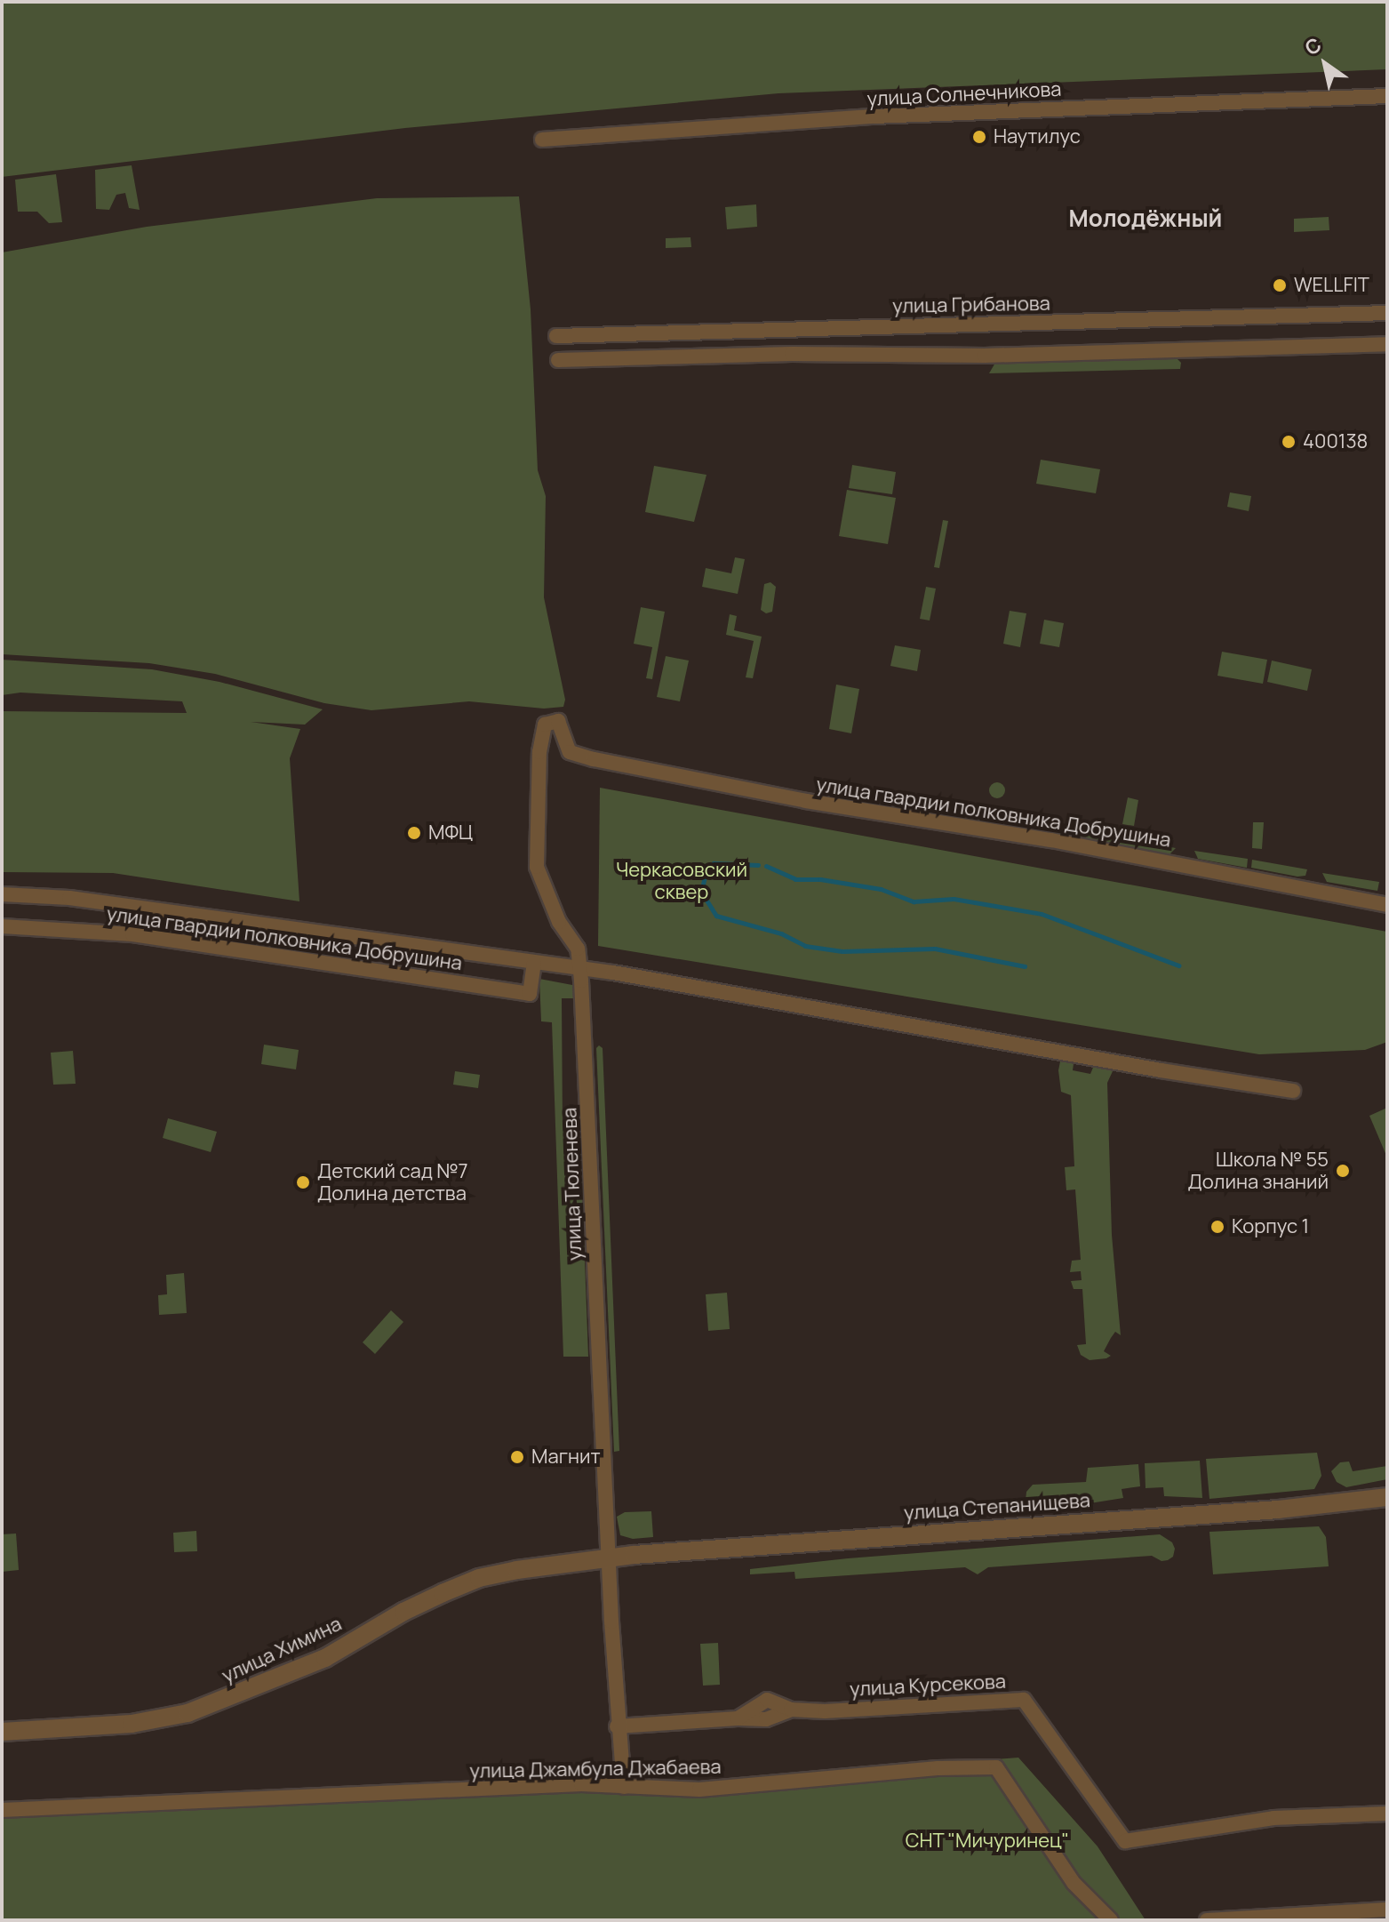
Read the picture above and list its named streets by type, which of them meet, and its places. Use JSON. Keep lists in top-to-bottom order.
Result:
{
  "streets": {
    "street": [
      "улица Солнечникова",
      "улица Грибанова",
      "улица гвардии полковника Добрушина",
      "улица Тюленева",
      "улица Степанищева",
      "улица Химина",
      "улица Курсекова",
      "улица Джамбула Джабаева"
    ]
  },
  "crossings": [
    ["улица гвардии полковника Добрушина", "улица Тюленева"],
    ["улица Тюленева", "улица Степанищева"],
    ["улица Тюленева", "улица Химина"],
    ["улица Тюленева", "улица Курсекова"],
    ["улица Тюленева", "улица Джамбула Джабаева"],
    ["улица Степанищева", "улица Химина"]
  ],
  "districts": ["Молодёжный"],
  "parks": ["Черкасовский сквер", "СНТ \"Мичуринец\""],
  "places": [
    "Наутилус",
    "WELLFIT",
    "400138",
    "МФЦ",
    "Школа № 55 Долина знаний",
    "Детский сад №7 Долина детства",
    "Корпус 1",
    "Магнит"
  ],
  "north": "top left"
}
